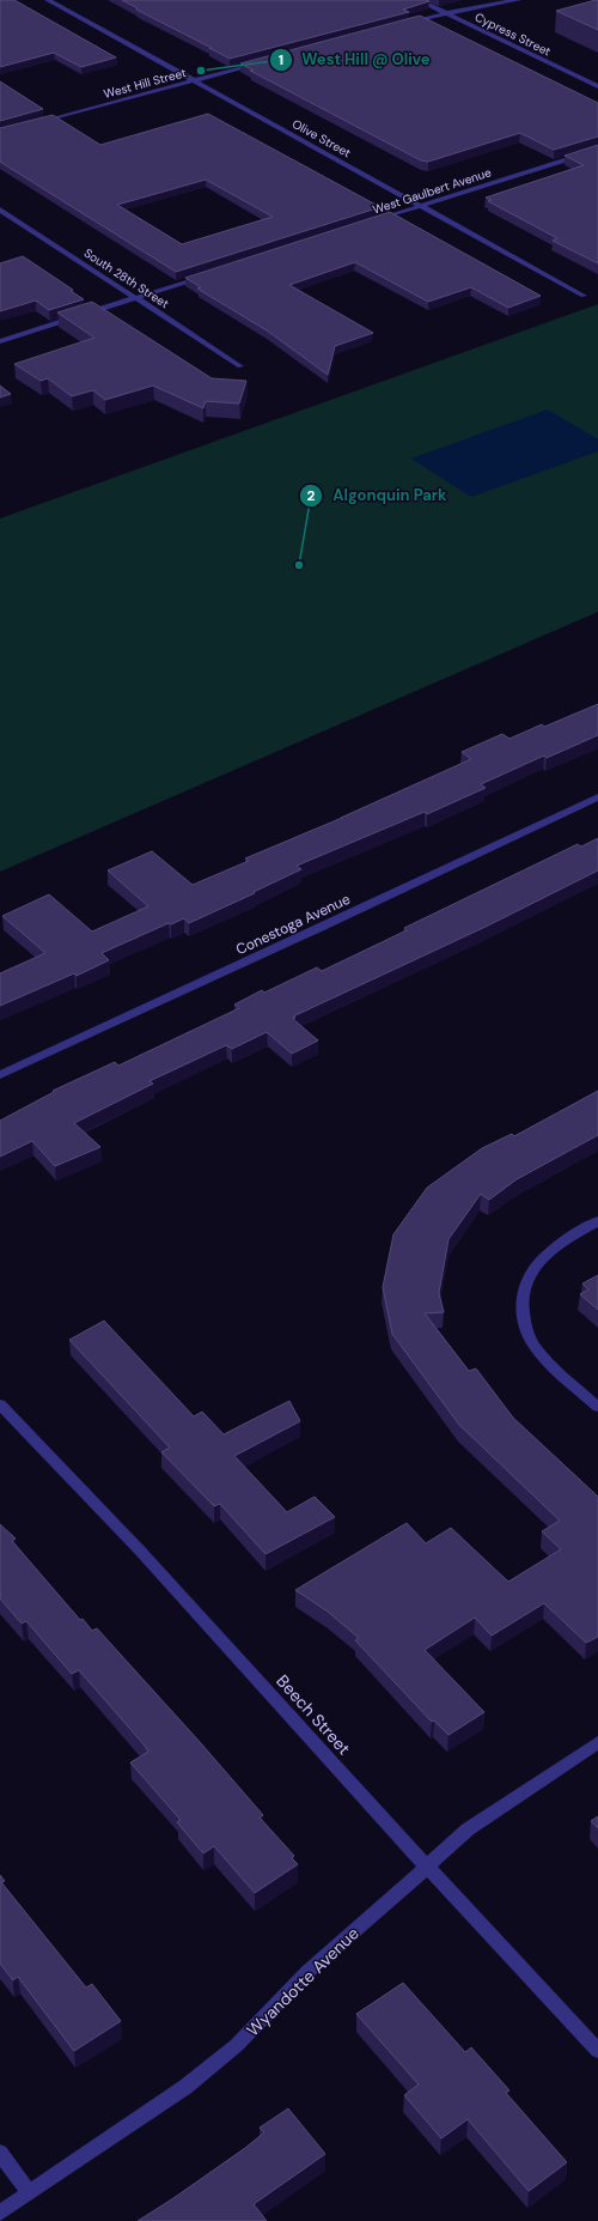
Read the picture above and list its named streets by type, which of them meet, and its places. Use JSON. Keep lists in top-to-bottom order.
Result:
{
  "streets": {
    "street": [
      "Cypress Street",
      "West Hill Street",
      "Olive Street",
      "West Gaulbert Avenue",
      "South 28th Street",
      "Conestoga Avenue",
      "Beech Street",
      "Wyandotte Avenue"
    ]
  },
  "crossings": [
    ["West Hill Street", "Olive Street"],
    ["Olive Street", "West Gaulbert Avenue"],
    ["Beech Street", "Wyandotte Avenue"]
  ],
  "places": ["West Hill @ Olive", "Algonquin Park"]
}
